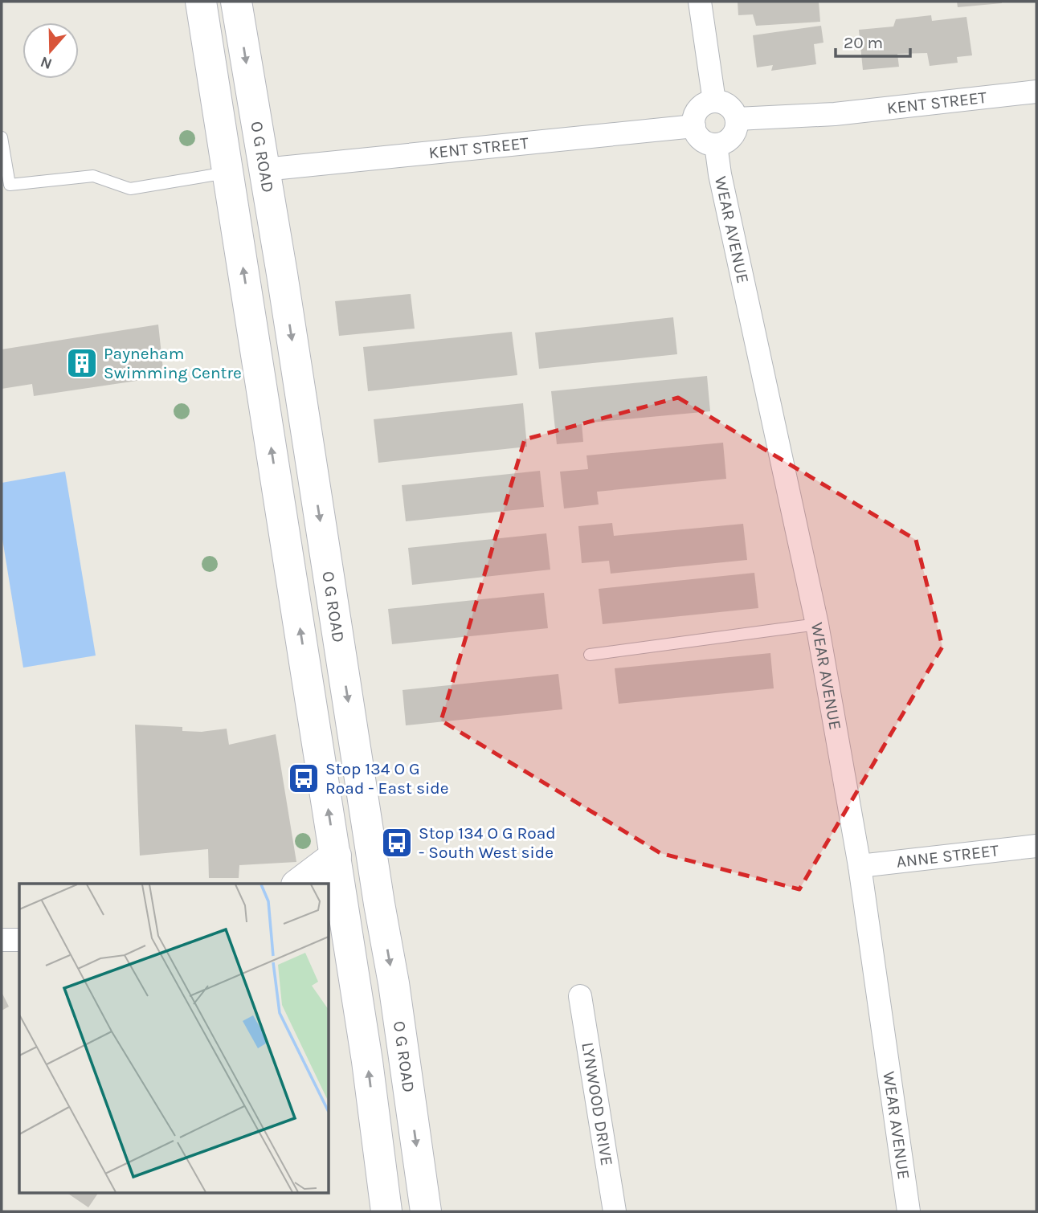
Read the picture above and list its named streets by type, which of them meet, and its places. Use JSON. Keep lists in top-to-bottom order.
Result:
{
  "streets": {
    "main road": ["O G ROAD"],
    "street": [
      "KENT STREET",
      "WEAR AVENUE",
      "ANNE STREET",
      "LYNWOOD DRIVE"
    ]
  },
  "crossings": [
    ["KENT STREET", "O G ROAD"],
    ["KENT STREET", "WEAR AVENUE"],
    ["WEAR AVENUE", "ANNE STREET"]
  ],
  "places": {
    "building": ["Payneham Swimming Centre"],
    "bus stop": ["Stop 134 O G Road - East side", "Stop 134 O G Road - South West side"]
  },
  "scale_bar": "20 m",
  "north": "bottom"
}
